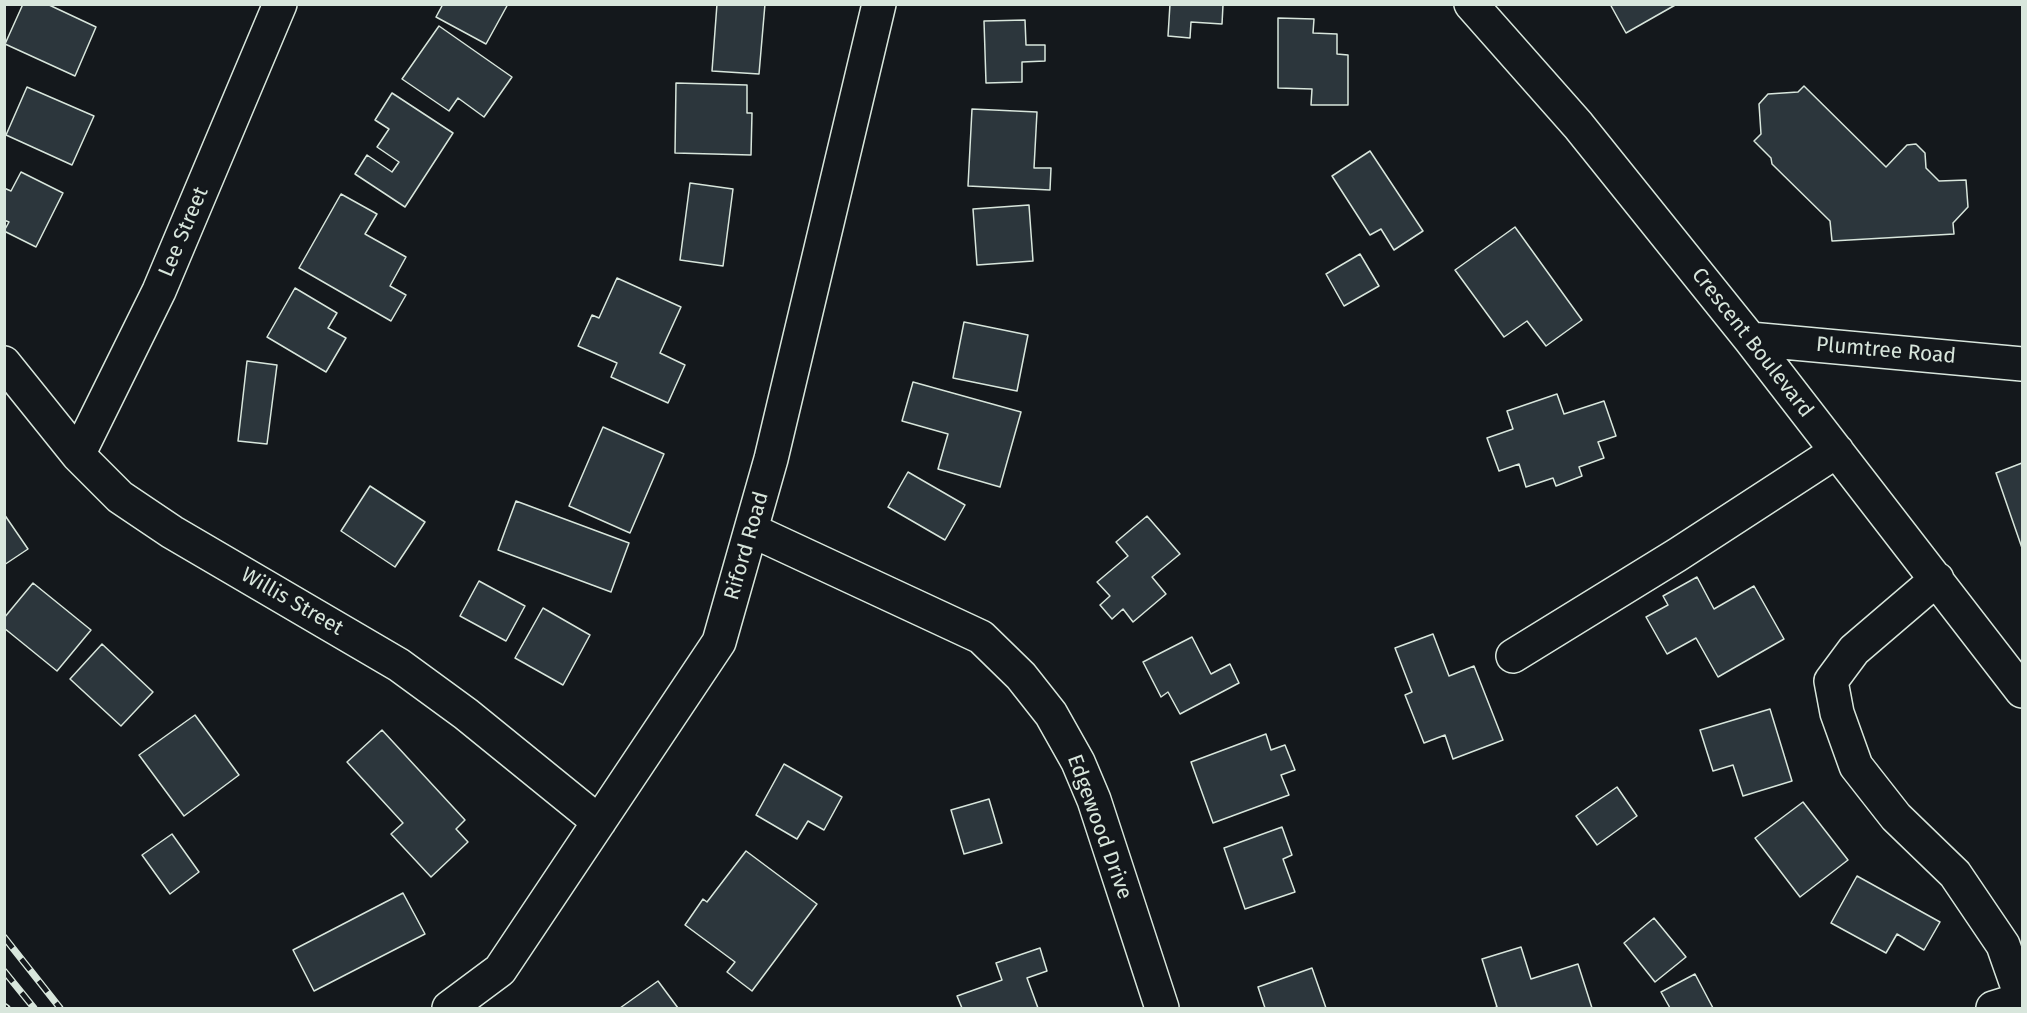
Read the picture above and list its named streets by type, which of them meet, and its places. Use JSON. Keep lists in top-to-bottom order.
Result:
{
  "streets": {
    "street": [
      "Lee Street",
      "Crescent Boulevard",
      "Plumtree Road",
      "Riford Road",
      "Willis Street",
      "Edgewood Drive"
    ]
  },
  "crossings": [
    ["Lee Street", "Willis Street"],
    ["Crescent Boulevard", "Plumtree Road"],
    ["Riford Road", "Willis Street"],
    ["Riford Road", "Edgewood Drive"]
  ]
}
